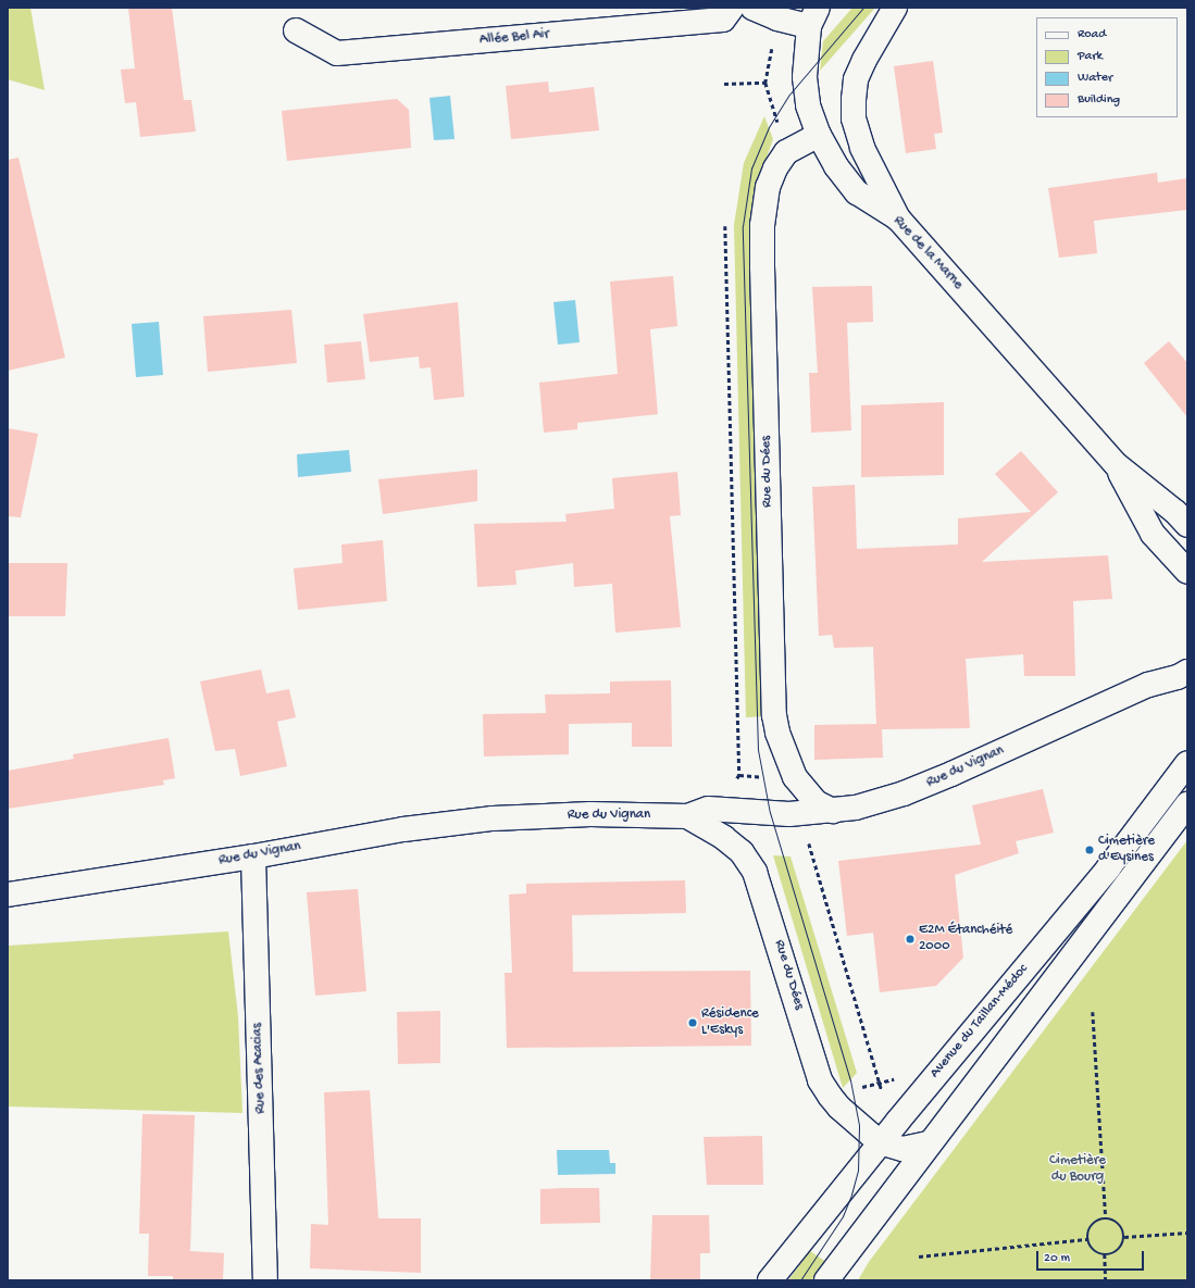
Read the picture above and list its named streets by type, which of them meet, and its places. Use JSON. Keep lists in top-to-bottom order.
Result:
{
  "streets": {
    "street": [
      "Allée Bel Air",
      "Rue de la Marne",
      "Rue du Dées",
      "Rue du Vignan",
      "Avenue du Taillan-Médoc",
      "Rue des Acacias"
    ]
  },
  "crossings": [
    ["Rue de la Marne", "Rue du Dées"],
    ["Rue du Dées", "Rue du Vignan"],
    ["Rue du Dées", "Avenue du Taillan-Médoc"],
    ["Rue du Vignan", "Rue des Acacias"]
  ],
  "parks": ["Cimetière du Bourg"],
  "places": ["Cimetière d'Eysines", "E2M Étanchéité 2000", "Résidence L'Eskys"],
  "legend": [
    "Road",
    "Park",
    "Water",
    "Building"
  ],
  "scale_bar": "20 m"
}
